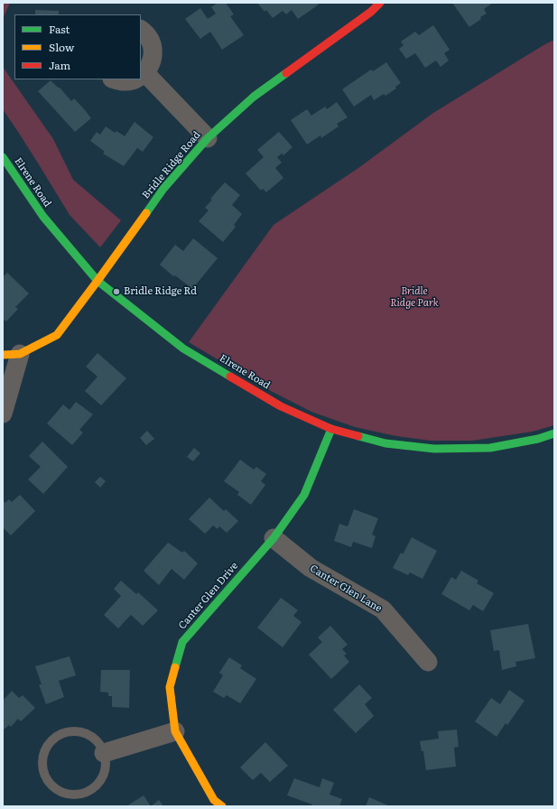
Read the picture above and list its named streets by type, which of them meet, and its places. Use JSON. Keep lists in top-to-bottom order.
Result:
{
  "streets": {
    "street": [
      "Bridle Ridge Road",
      "Elrene Road",
      "Canter Glen Lane",
      "Canter Glen Drive"
    ]
  },
  "crossings": [
    ["Bridle Ridge Road", "Elrene Road"],
    ["Elrene Road", "Canter Glen Drive"],
    ["Canter Glen Lane", "Canter Glen Drive"]
  ],
  "parks": ["Bridle Ridge Park"],
  "places": ["Bridle Ridge Rd"],
  "legend": ["Fast", "Slow", "Jam"]
}
